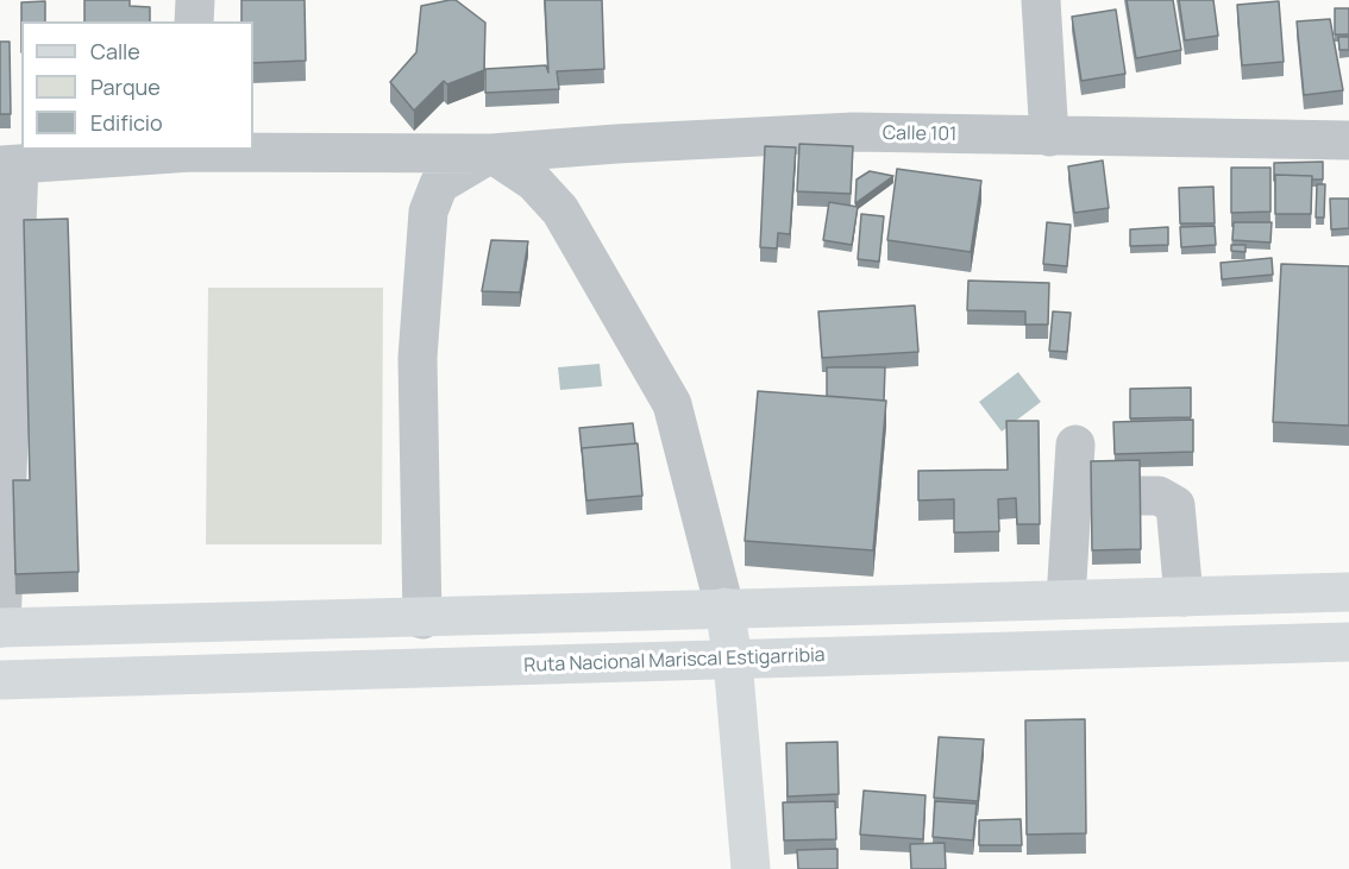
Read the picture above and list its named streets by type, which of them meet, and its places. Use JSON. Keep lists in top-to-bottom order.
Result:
{
  "streets": {
    "main road": ["Ruta Nacional Mariscal Estigarribia"],
    "street": ["Calle 101"]
  },
  "legend": ["Calle", "Parque", "Edificio"]
}
